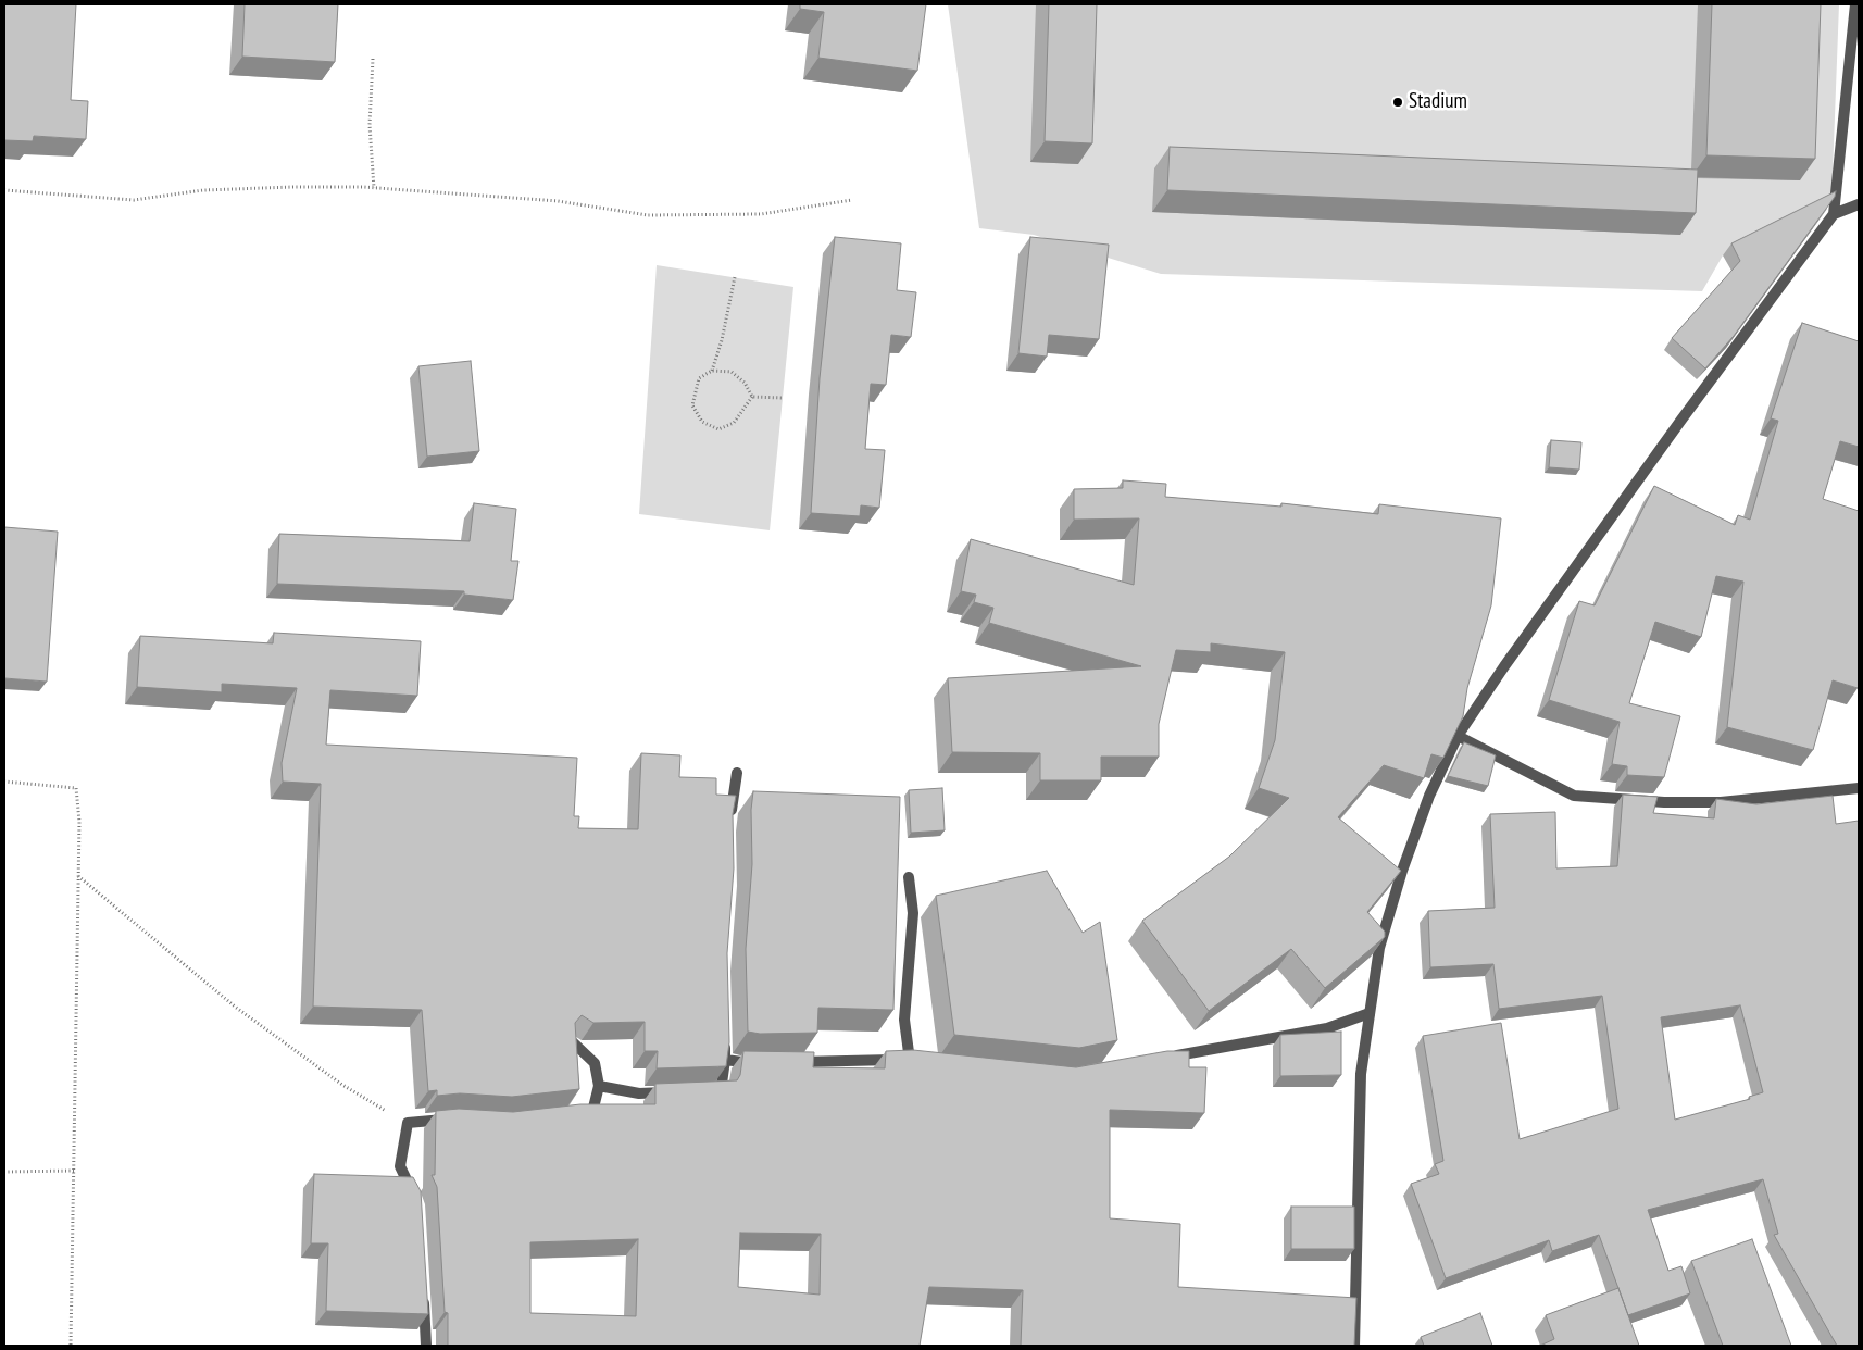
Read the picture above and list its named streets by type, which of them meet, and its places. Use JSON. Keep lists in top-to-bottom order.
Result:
{
  "places": ["Stadium"]
}
